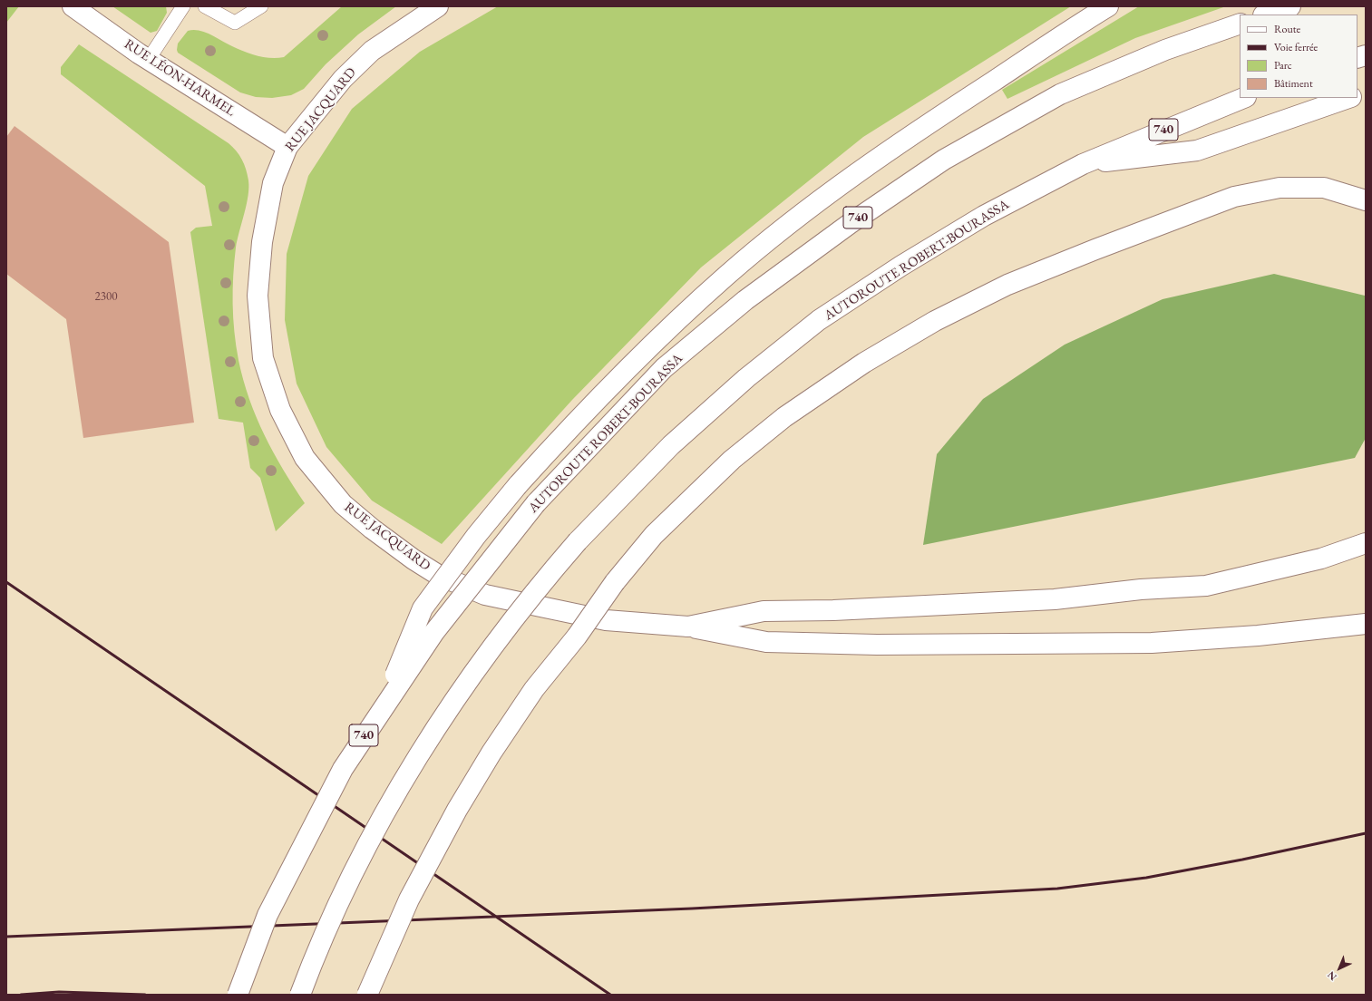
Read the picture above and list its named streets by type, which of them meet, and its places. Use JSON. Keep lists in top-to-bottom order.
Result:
{
  "streets": {
    "main road": [
      "RUE LÉON-HARMEL",
      "RUE JACQUARD",
      "740",
      "AUTOROUTE ROBERT-BOURASSA"
    ]
  },
  "crossings": [
    ["RUE LÉON-HARMEL", "RUE JACQUARD"]
  ],
  "house_numbers": ["2300"],
  "legend": [
    "Route",
    "Voie ferrée",
    "Parc",
    "Bâtiment"
  ],
  "north": "bottom left"
}
